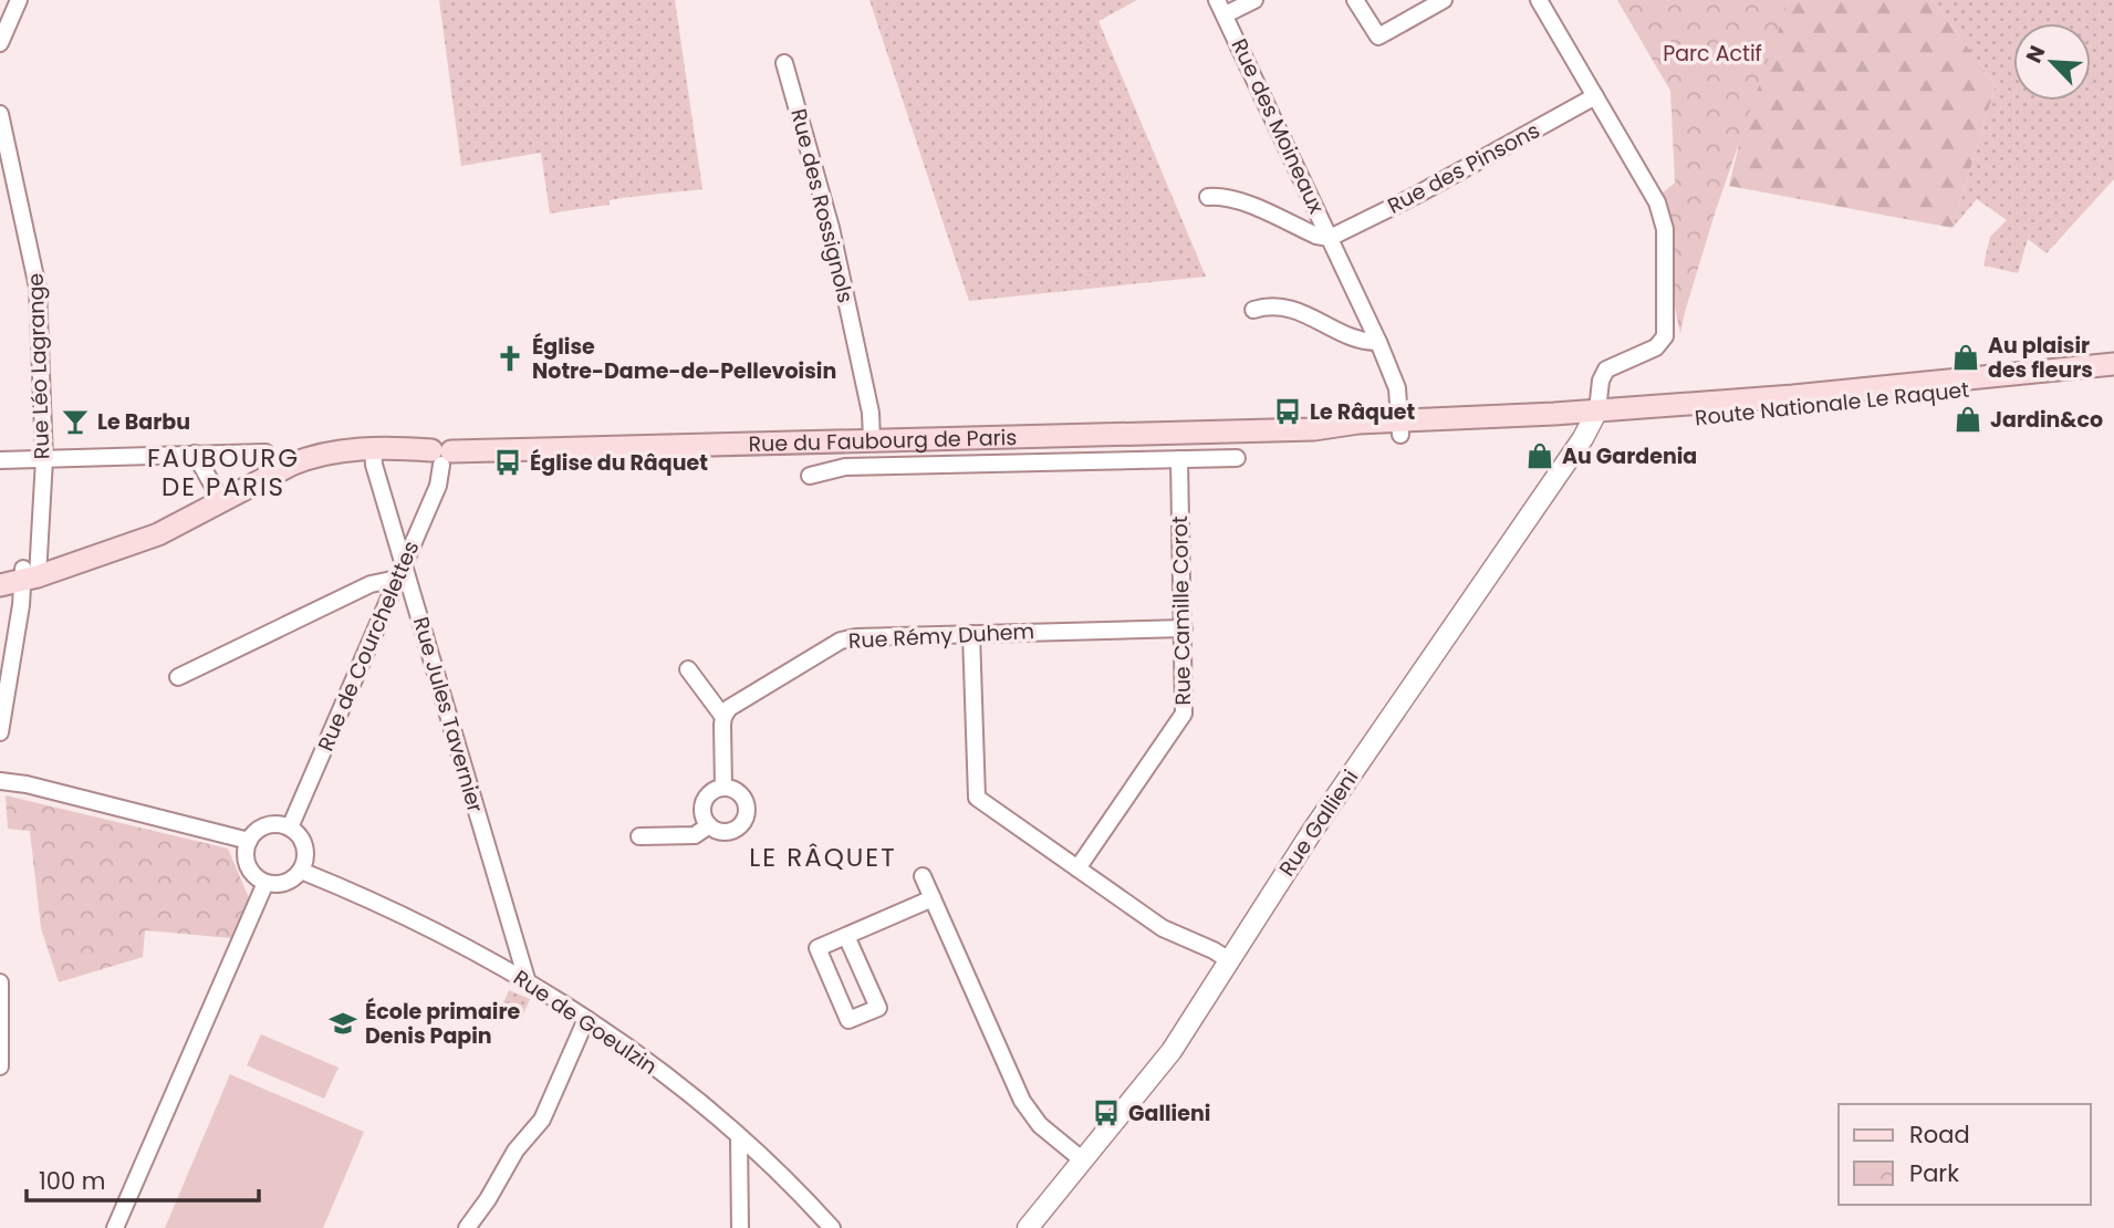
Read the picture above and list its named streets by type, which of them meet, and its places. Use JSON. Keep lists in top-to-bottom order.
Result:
{
  "streets": {
    "main road": ["Route Nationale Le Raquet", "Rue du Faubourg de Paris"],
    "street": [
      "Rue des Moineaux",
      "Rue des Pinsons",
      "Rue des Rossignols",
      "Rue Léo Lagrange",
      "Rue Camille Corot",
      "Rue Rémy Duhem",
      "Rue de Courchelettes",
      "Rue Jules Tavernier",
      "Rue Gallieni",
      "Rue de Goeulzin"
    ]
  },
  "crossings": [
    ["Rue des Moineaux", "Rue des Pinsons"],
    ["Rue des Moineaux", "Rue du Faubourg de Paris"],
    ["Rue des Rossignols", "Rue du Faubourg de Paris"],
    ["Rue Léo Lagrange", "Rue du Faubourg de Paris"],
    ["Route Nationale Le Raquet", "Rue du Faubourg de Paris"],
    ["Route Nationale Le Raquet", "Rue Gallieni"],
    ["Rue du Faubourg de Paris", "Rue Camille Corot"],
    ["Rue du Faubourg de Paris", "Rue de Courchelettes"],
    ["Rue du Faubourg de Paris", "Rue Jules Tavernier"],
    ["Rue du Faubourg de Paris", "Rue Gallieni"],
    ["Rue Camille Corot", "Rue Rémy Duhem"],
    ["Rue de Courchelettes", "Rue Jules Tavernier"],
    ["Rue de Courchelettes", "Rue de Goeulzin"],
    ["Rue Jules Tavernier", "Rue de Goeulzin"]
  ],
  "districts": ["FAUBOURG DE PARIS", "LE RÂQUET"],
  "parks": ["Parc Actif"],
  "places": {
    "shop": ["Au plaisir des fleurs", "Jardin&co", "Au Gardenia"],
    "church": ["Église Notre-Dame-de-Pellevoisin"],
    "bus stop": ["Le Râquet", "Église du Râquet", "Gallieni"],
    "bar": ["Le Barbu"],
    "school or university": ["École primaire Denis Papin"]
  },
  "legend": ["Road", "Park"],
  "scale_bar": "100 m",
  "north": "top left"
}
